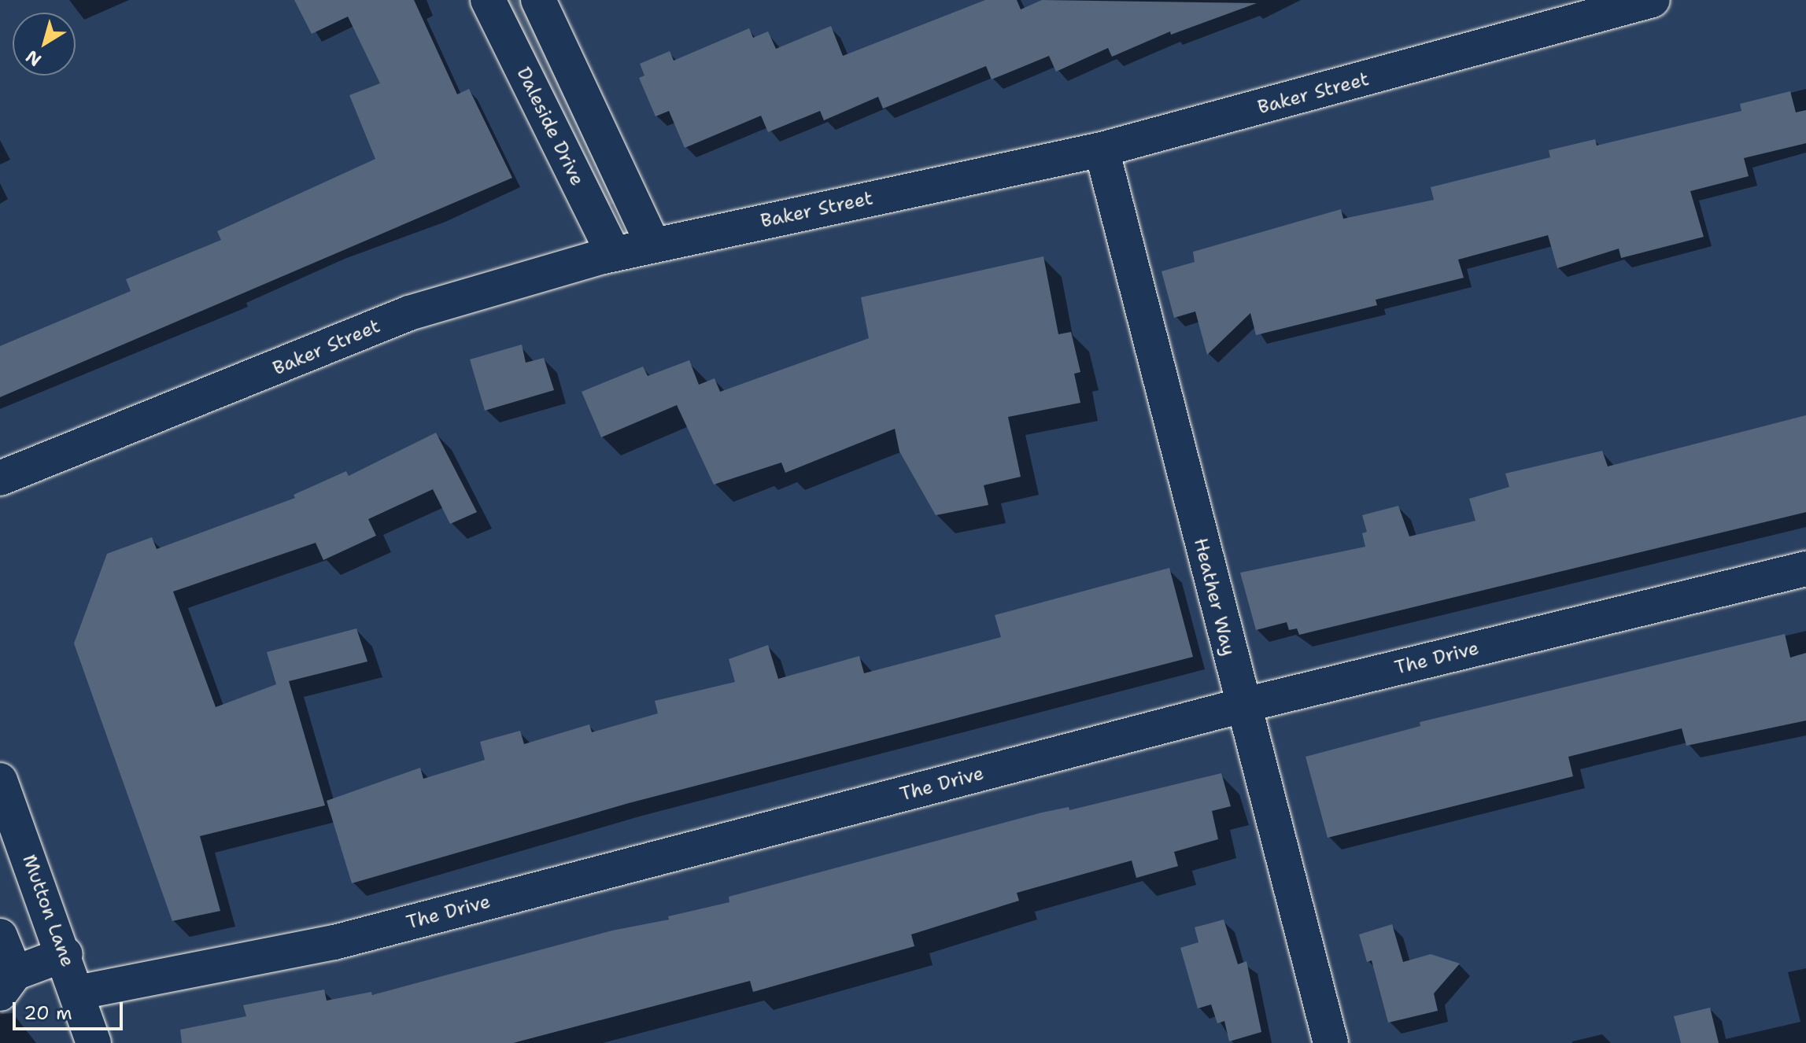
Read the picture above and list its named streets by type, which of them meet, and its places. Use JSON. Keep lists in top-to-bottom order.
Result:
{
  "streets": {
    "street": [
      "Baker Street",
      "Daleside Drive",
      "Heather Way",
      "The Drive",
      "Mutton Lane"
    ]
  },
  "crossings": [
    ["Baker Street", "Daleside Drive"],
    ["Baker Street", "Heather Way"],
    ["Heather Way", "The Drive"],
    ["The Drive", "Mutton Lane"]
  ],
  "scale_bar": "20 m",
  "north": "bottom left"
}
